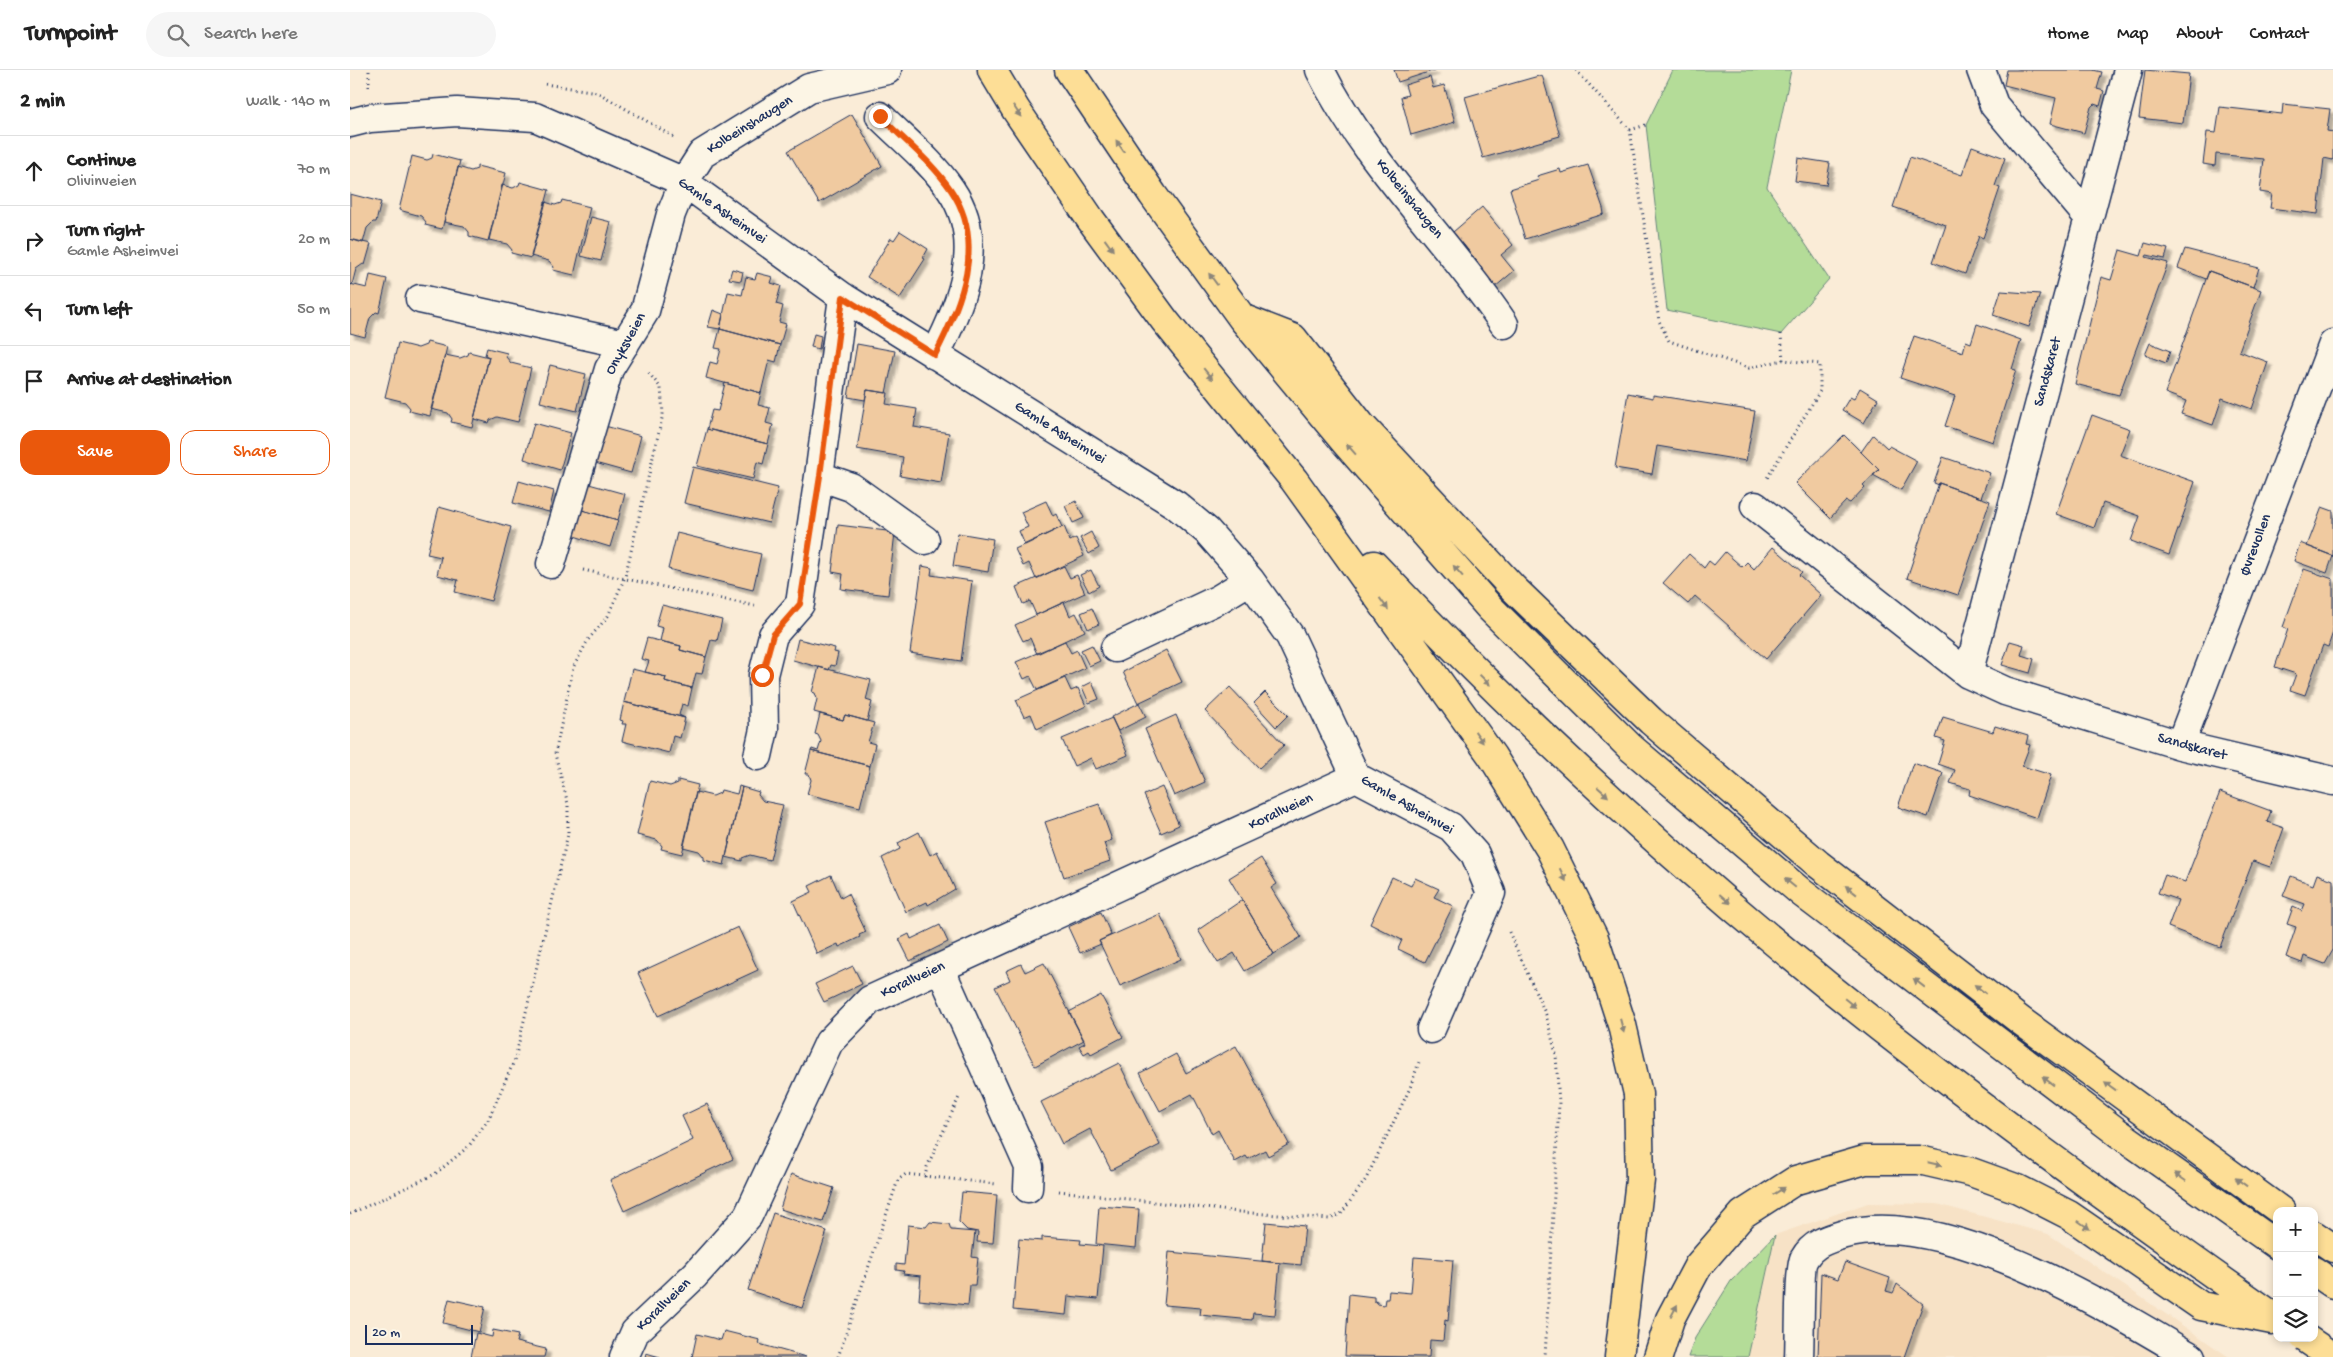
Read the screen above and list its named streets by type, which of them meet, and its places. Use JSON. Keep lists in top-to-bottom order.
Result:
{
  "streets": {
    "street": [
      "Kolbeinshaugen",
      "Gamle Asheimvei",
      "Onyksveien",
      "Sandskaret",
      "Øvrevollen",
      "Korallveien"
    ]
  },
  "crossings": [
    ["Kolbeinshaugen", "Gamle Asheimvei"],
    ["Kolbeinshaugen", "Onyksveien"],
    ["Gamle Asheimvei", "Onyksveien"],
    ["Gamle Asheimvei", "Korallveien"],
    ["Sandskaret", "Øvrevollen"]
  ],
  "scale_bar": "20 m",
  "page": {
    "header": "Turnpoint",
    "search": "Search here",
    "nav": [
      "Home",
      "Map",
      "About",
      "Contact"
    ],
    "heading": ["2 min", "Walk · 140 m"],
    "list": [
      ["Continue", "Olivinveien", "70 m"],
      ["Turn right", "Gamle Asheimvei", "20 m"],
      ["Turn left", "50 m"],
      "Arrive at destination"
    ],
    "buttons": ["Save", "Share"],
    "map_buttons": ["+", "−"],
    "scale": "20 m"
  }
}
